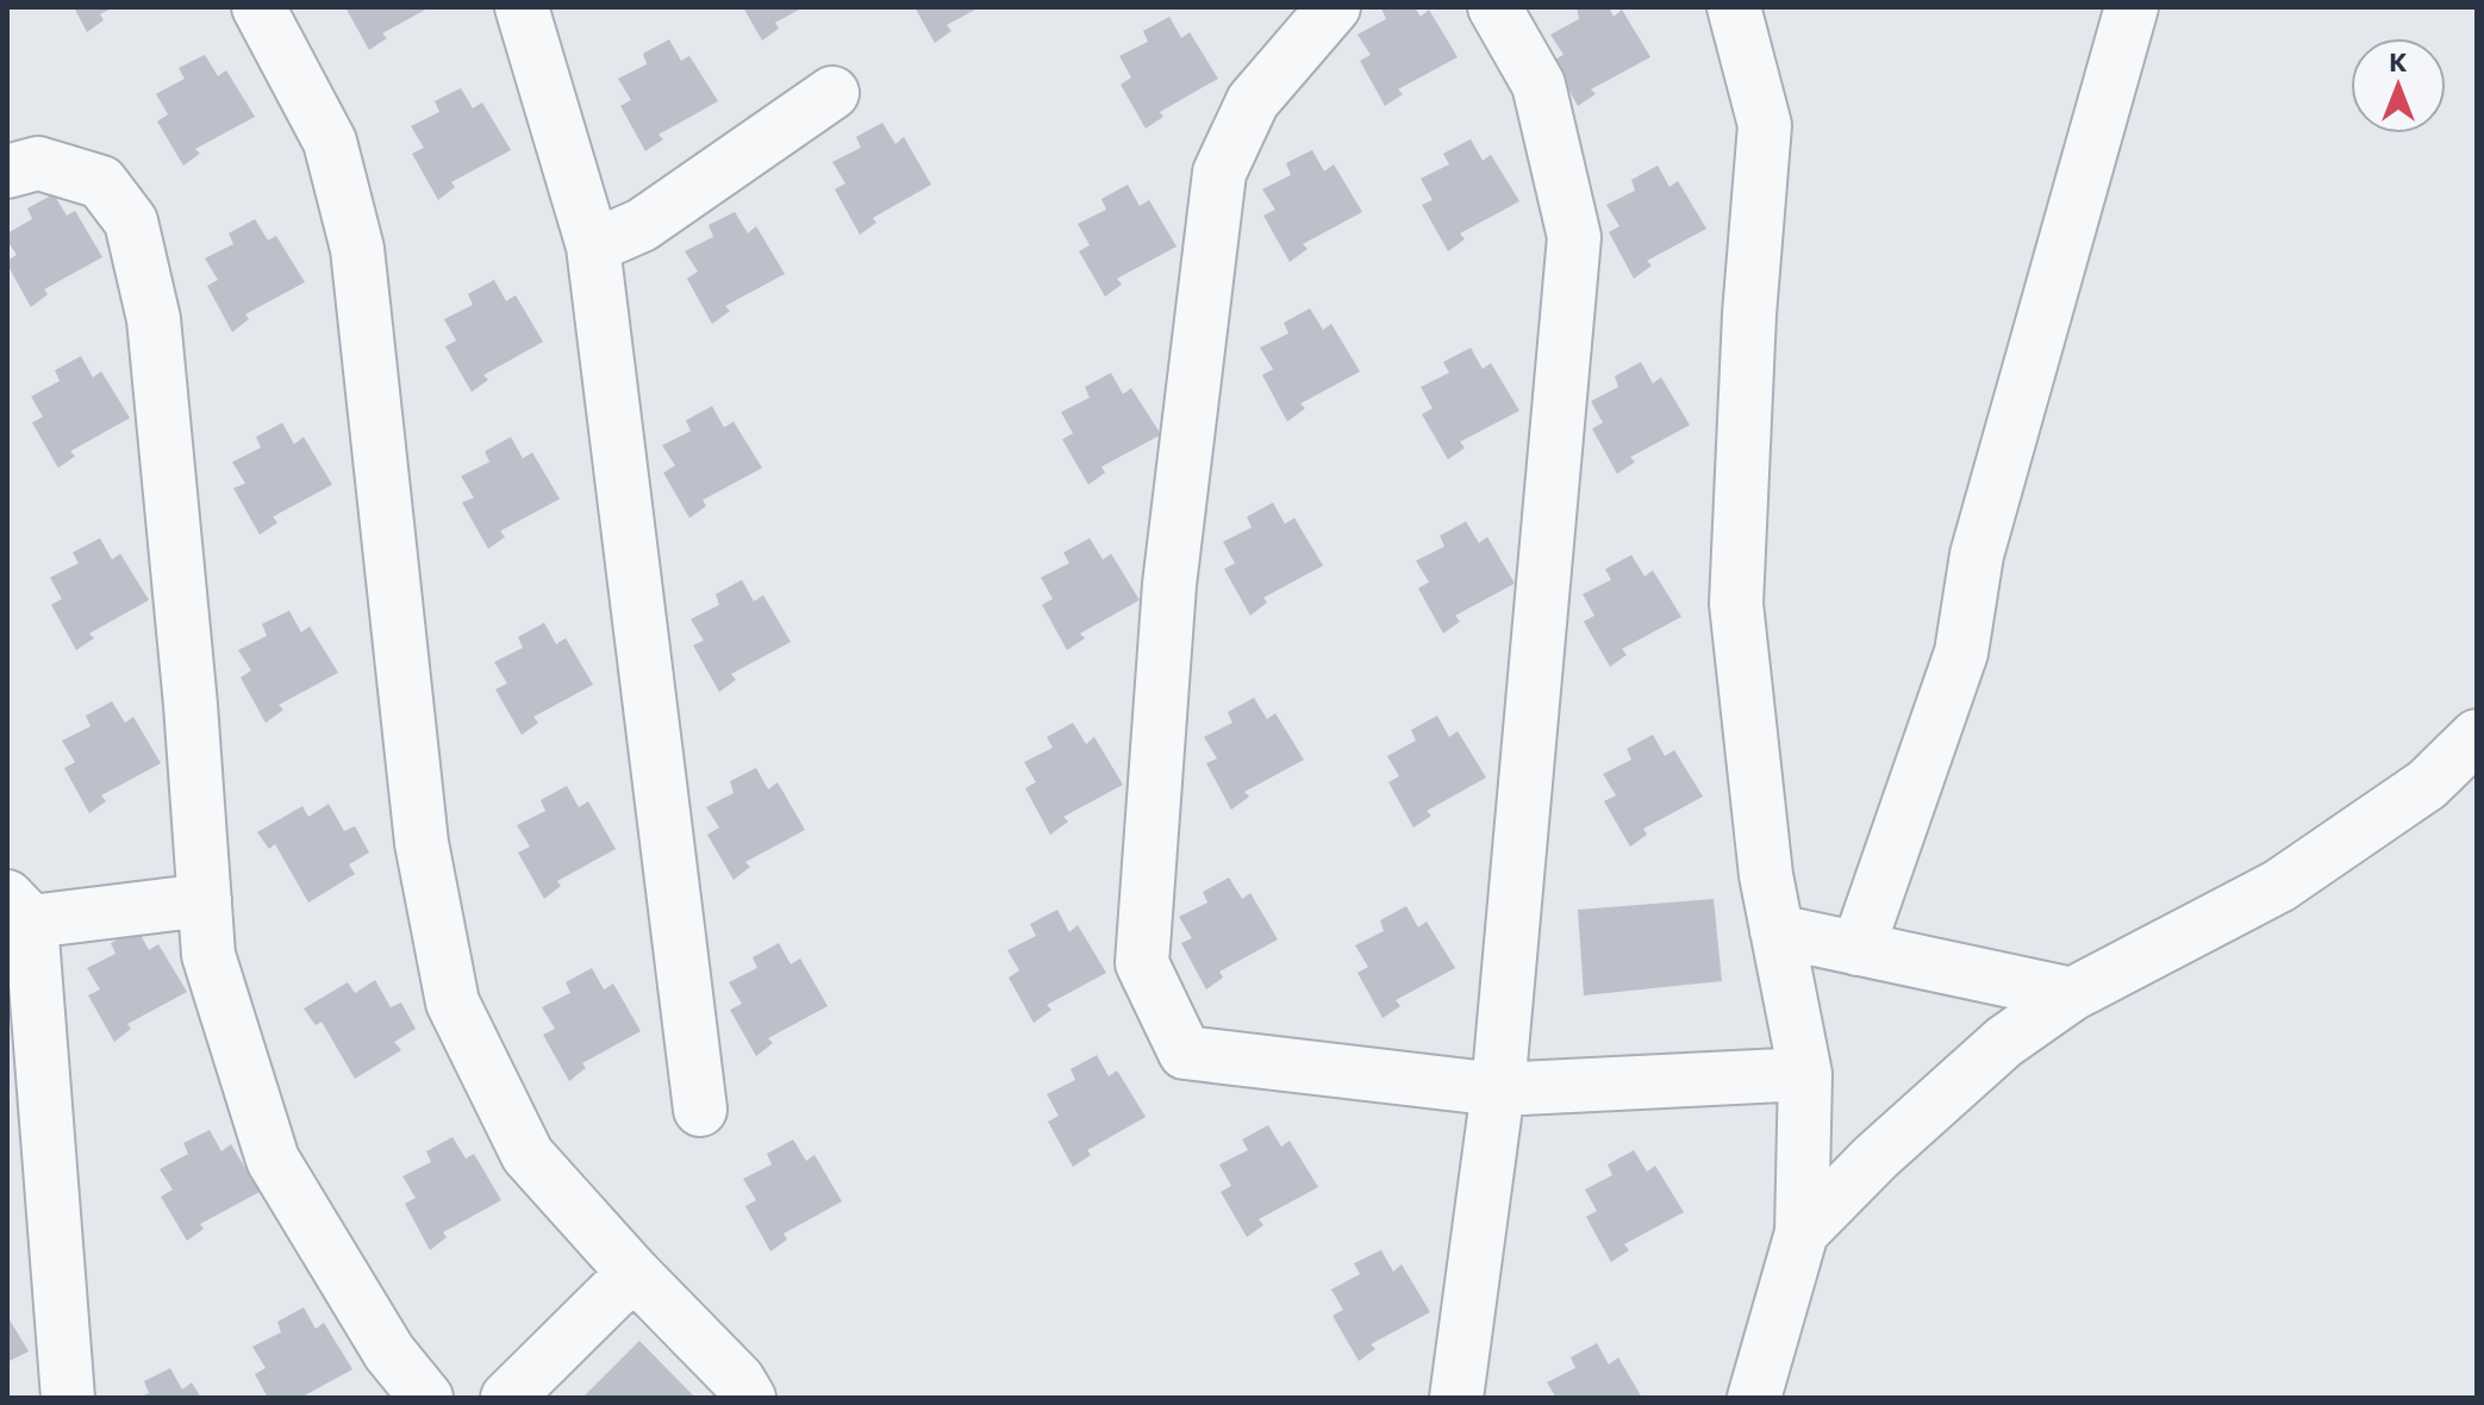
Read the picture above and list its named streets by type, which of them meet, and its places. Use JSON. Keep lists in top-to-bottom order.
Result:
{
  "north": "top"
}
